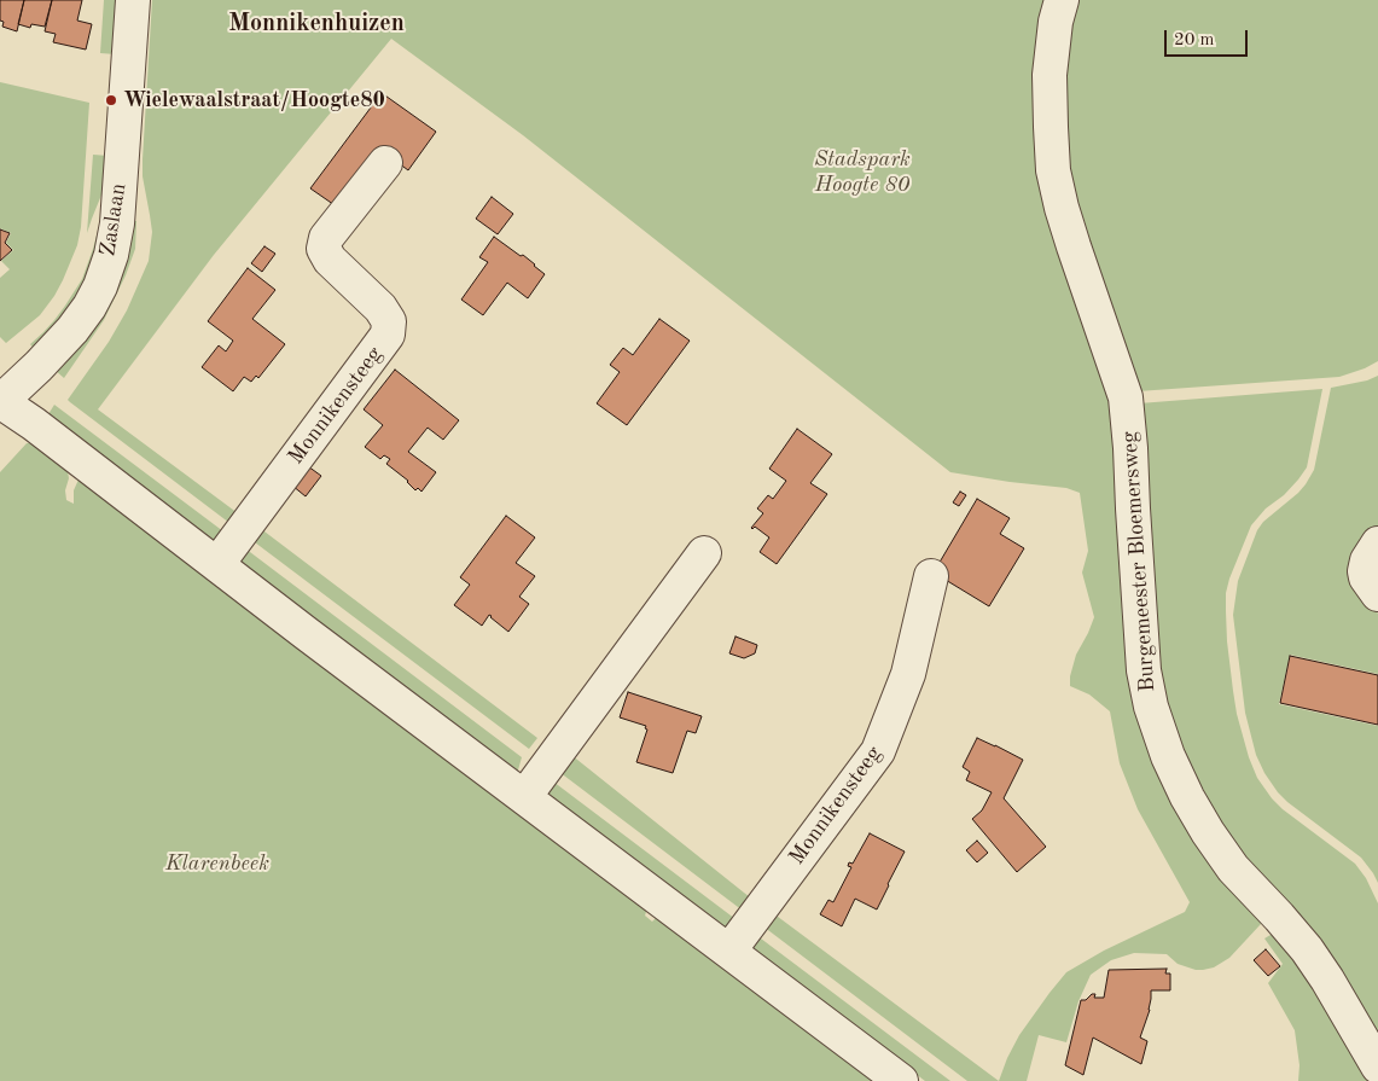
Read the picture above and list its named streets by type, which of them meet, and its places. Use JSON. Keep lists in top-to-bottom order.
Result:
{
  "streets": {
    "street": ["Zaslaan", "Monnikensteeg", "Burgemeester Bloemersweg"]
  },
  "districts": ["Monnikenhuizen"],
  "parks": ["Stadspark Hoogte 80", "Klarenbeek"],
  "places": ["Wielewaalstraat/Hoogte80"],
  "scale_bar": "20 m"
}
